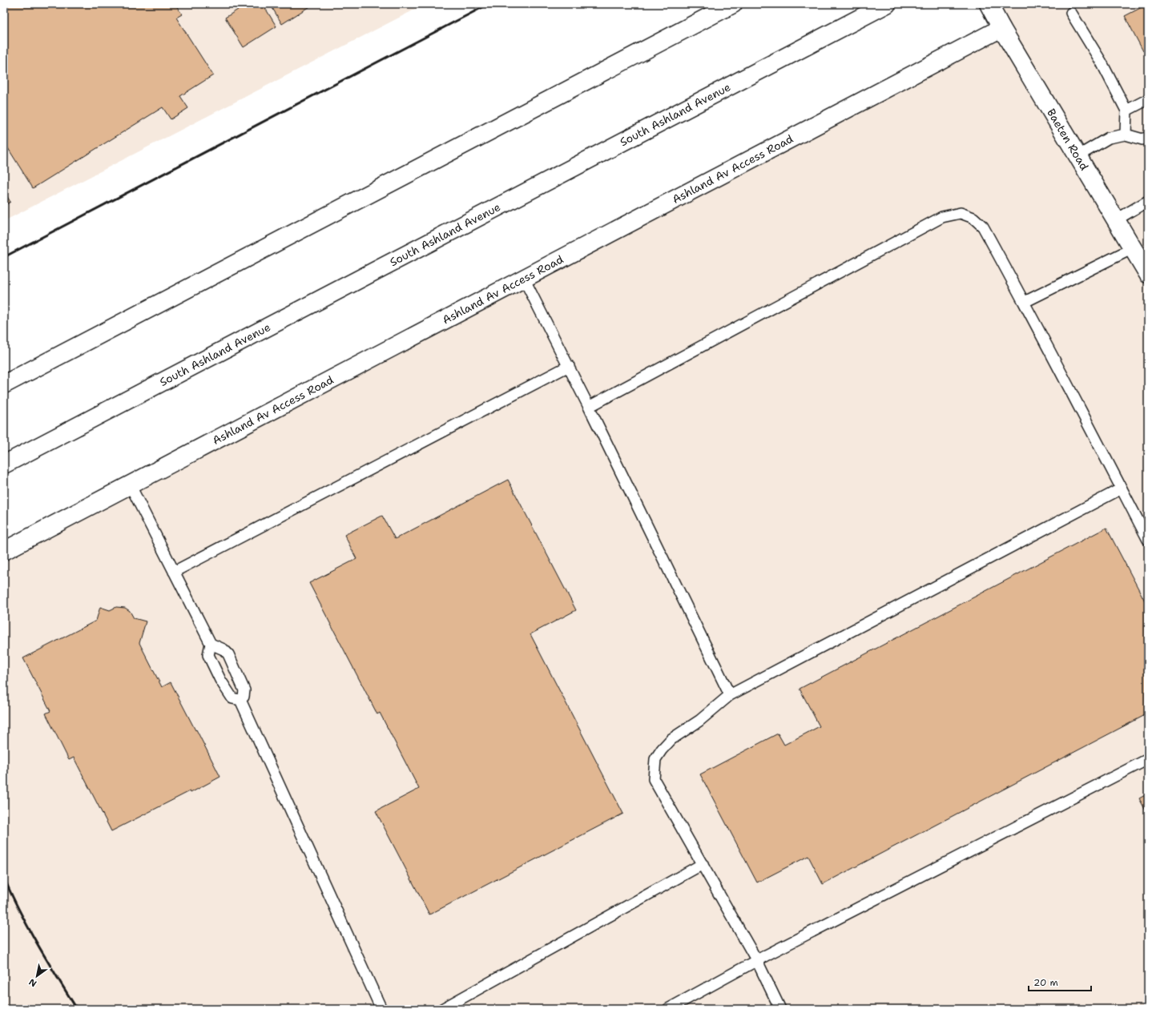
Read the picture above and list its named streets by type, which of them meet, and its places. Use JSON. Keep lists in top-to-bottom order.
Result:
{
  "streets": {
    "main road": ["South Ashland Avenue", "Baeten Road", "Ashland Av Access Road"]
  },
  "crossings": [
    ["Baeten Road", "Ashland Av Access Road"]
  ],
  "scale_bar": "20 m",
  "north": "bottom left"
}
